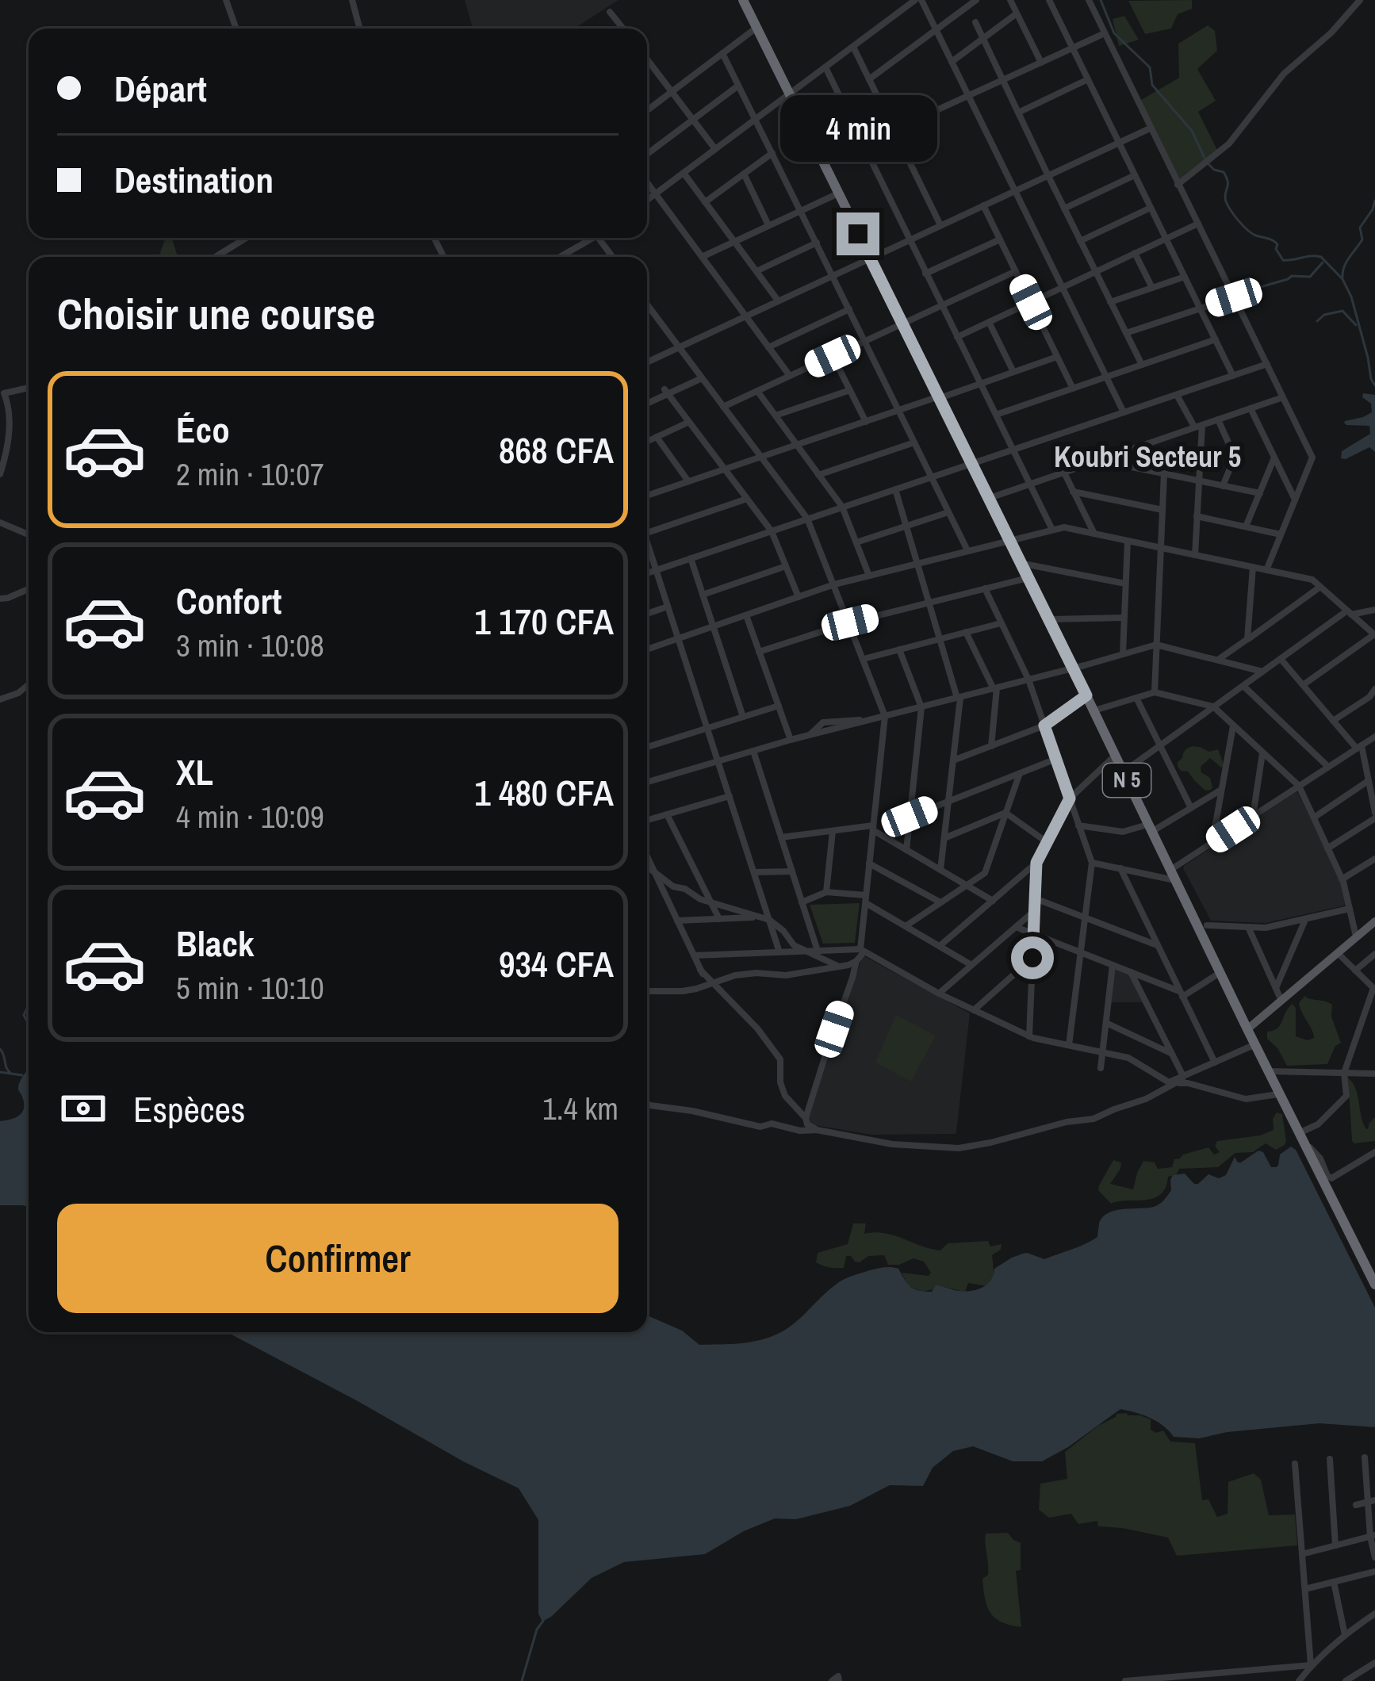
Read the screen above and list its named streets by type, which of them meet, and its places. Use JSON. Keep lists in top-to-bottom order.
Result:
{
  "streets": {
    "highway": ["N 5"]
  },
  "districts": ["Koubri Secteur 5"],
  "page": {
    "banner": ["Départ", "Destination"],
    "bubble": "4 min",
    "heading": "Choisir une course",
    "list": [
      {
        "name": "Éco",
        "note": "2 min · 10:07",
        "value": "868 CFA"
      },
      {
        "name": "Confort",
        "note": "3 min · 10:08",
        "value": "1 170 CFA"
      },
      {
        "name": "XL",
        "note": "4 min · 10:09",
        "value": "1 480 CFA"
      },
      {
        "name": "Black",
        "note": "5 min · 10:10",
        "value": "934 CFA"
      }
    ],
    "pay": ["Espèces", "1.4 km"],
    "buttons": "Confirmer"
  }
}
